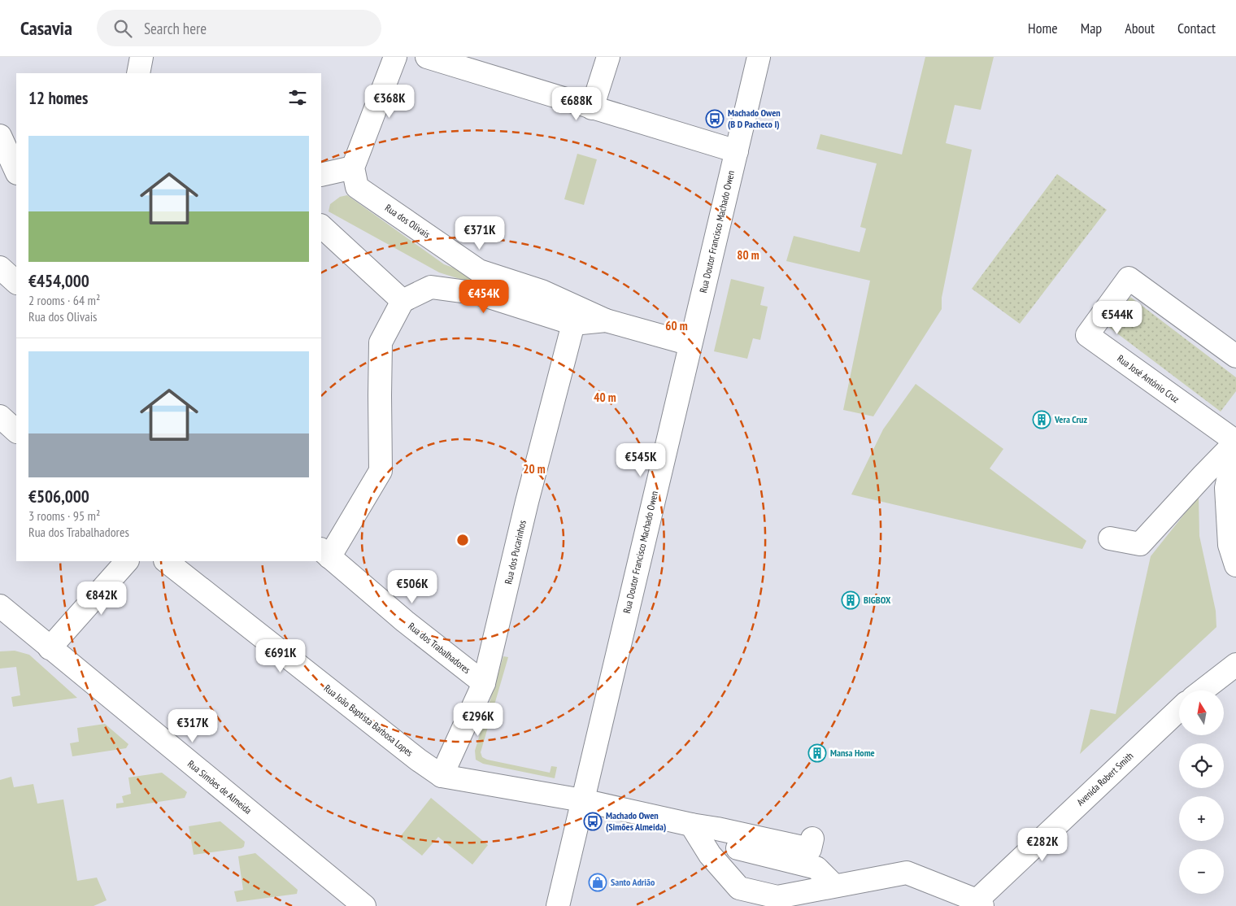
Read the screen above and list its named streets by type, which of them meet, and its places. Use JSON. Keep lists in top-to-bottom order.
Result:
{
  "streets": {
    "street": [
      "Rua dos Olivais",
      "Rua Doutor Francisco Machado Owen",
      "Rua José António Cruz",
      "Rua dos Pucarinhos",
      "Rua dos Trabalhadores",
      "Rua João Baptista Barbosa Lopes",
      "Avenida Robert Smith",
      "Rua Simões de Almeida"
    ]
  },
  "crossings": [
    ["Rua dos Olivais", "Rua Doutor Francisco Machado Owen"],
    ["Rua dos Olivais", "Rua dos Pucarinhos"],
    ["Rua Doutor Francisco Machado Owen", "Rua João Baptista Barbosa Lopes"],
    ["Rua dos Pucarinhos", "Rua dos Trabalhadores"],
    ["Rua dos Pucarinhos", "Rua João Baptista Barbosa Lopes"]
  ],
  "places": {
    "bus stop": ["Machado Owen (B D Pacheco I)", "Machado Owen (Simões Almeida)"],
    "building": ["Vera Cruz", "BIGBOX", "Mansa Home"],
    "shop": ["Santo Adrião"]
  },
  "north": "top",
  "page": {
    "header": "Casavia",
    "search": "Search here",
    "nav": [
      "Home",
      "Map",
      "About",
      "Contact"
    ],
    "heading": "12 homes",
    "price": [
      "€368K",
      "€688K",
      "€371K",
      "€454K",
      "€544K",
      "€545K",
      "€506K",
      "€842K",
      "€691K",
      "€296K",
      "€317K",
      "€282K"
    ],
    "list": [
      {
        "name": "€454,000",
        "note": "2 rooms · 64 m² · Rua dos Olivais"
      },
      {
        "name": "€506,000",
        "note": "3 rooms · 95 m² · Rua dos Trabalhadores"
      }
    ],
    "map_buttons": ["+", "−"]
  },
  "rings": [
    "80 m",
    "60 m",
    "40 m",
    "20 m"
  ]
}
